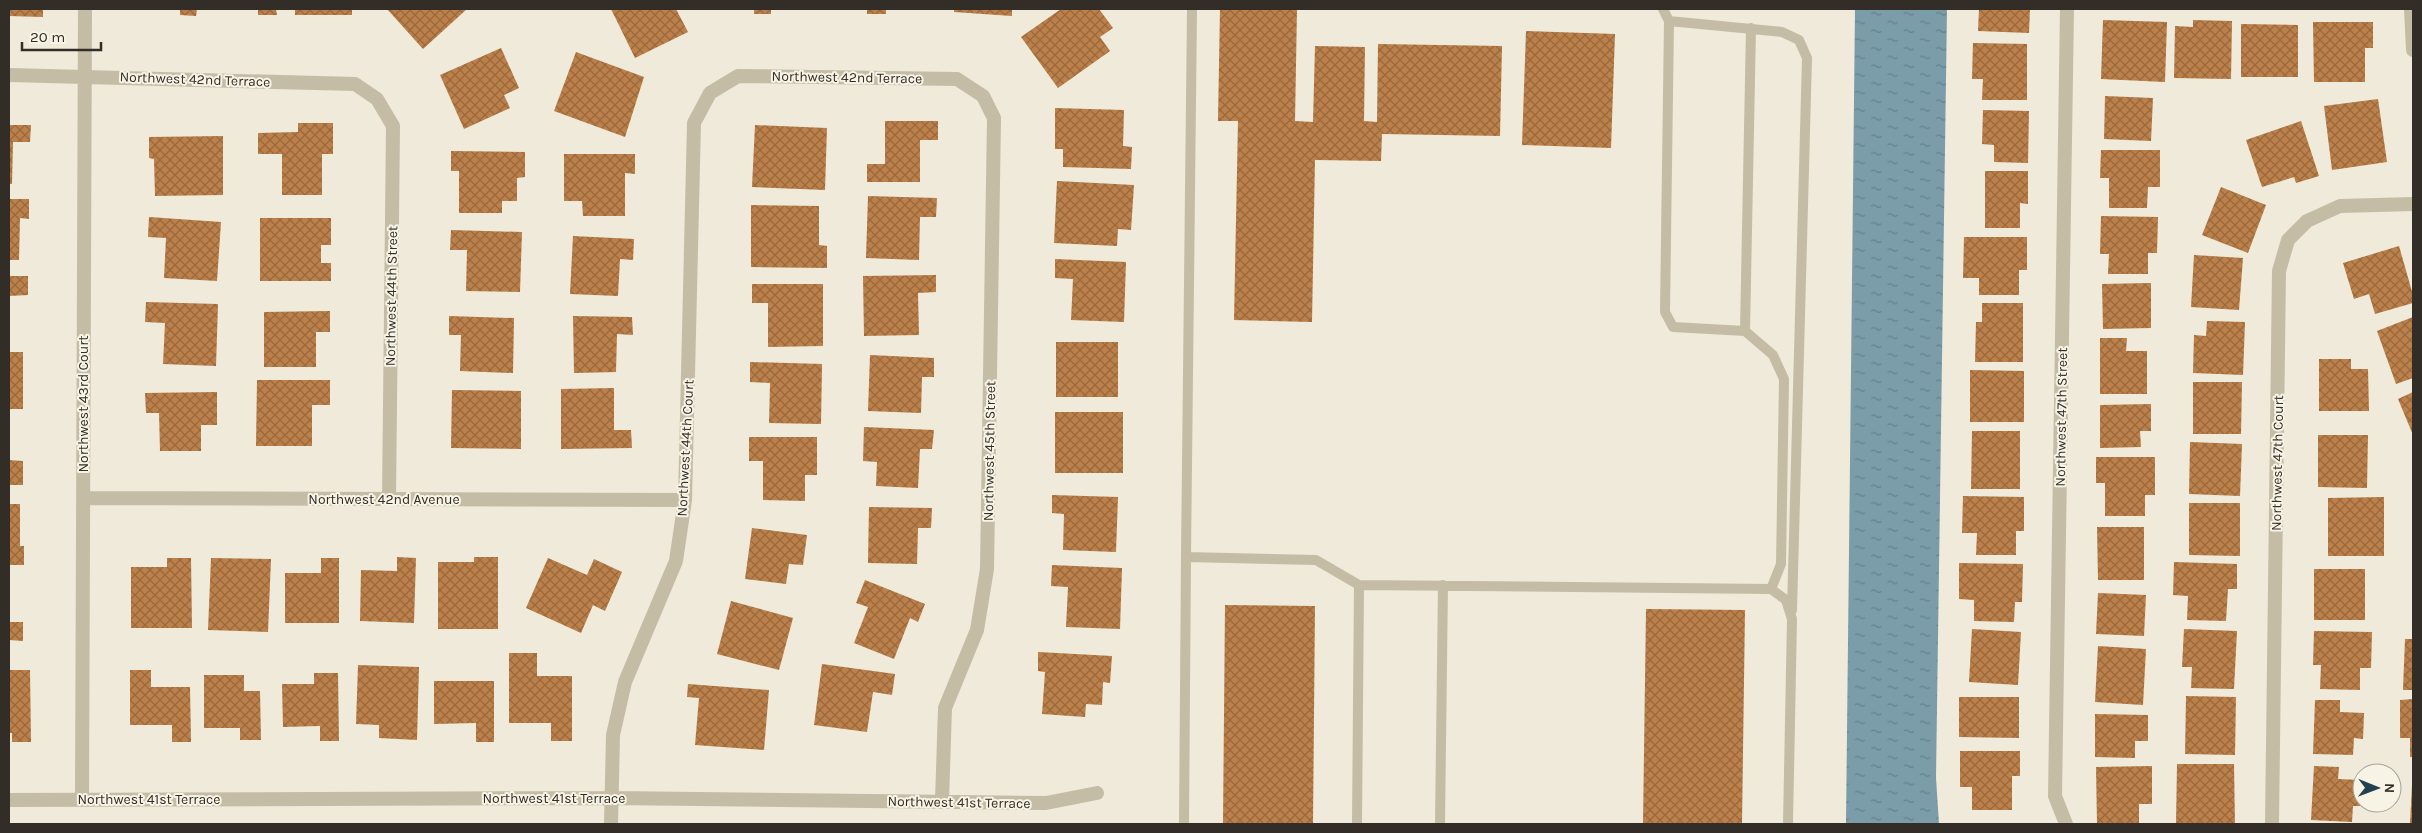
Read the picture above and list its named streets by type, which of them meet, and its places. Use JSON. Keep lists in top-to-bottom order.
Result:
{
  "streets": {
    "street": [
      "Northwest 42nd Terrace",
      "Northwest 44th Street",
      "Northwest 43rd Court",
      "Northwest 47th Street",
      "Northwest 44th Court",
      "Northwest 45th Street",
      "Northwest 47th Court",
      "Northwest 42nd Avenue",
      "Northwest 41st Terrace"
    ]
  },
  "crossings": [
    ["Northwest 42nd Terrace", "Northwest 44th Street"],
    ["Northwest 42nd Terrace", "Northwest 43rd Court"],
    ["Northwest 42nd Terrace", "Northwest 44th Court"],
    ["Northwest 42nd Terrace", "Northwest 45th Street"],
    ["Northwest 44th Street", "Northwest 42nd Avenue"],
    ["Northwest 43rd Court", "Northwest 42nd Avenue"],
    ["Northwest 43rd Court", "Northwest 41st Terrace"],
    ["Northwest 44th Court", "Northwest 42nd Avenue"],
    ["Northwest 44th Court", "Northwest 41st Terrace"],
    ["Northwest 45th Street", "Northwest 41st Terrace"]
  ],
  "scale_bar": "20 m",
  "north": "right"
}
